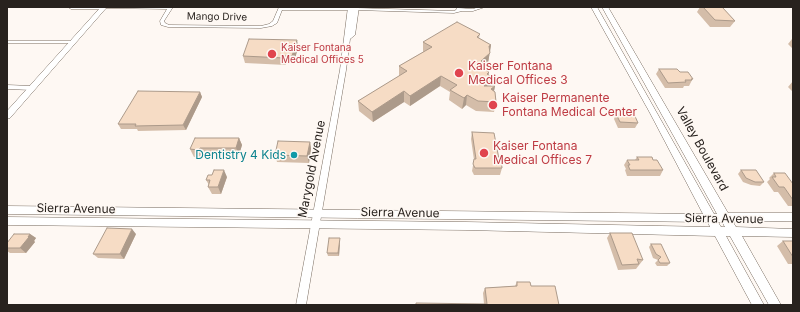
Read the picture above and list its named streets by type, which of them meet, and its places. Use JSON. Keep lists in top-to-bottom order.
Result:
{
  "streets": {
    "main road": ["Valley Boulevard", "Sierra Avenue"],
    "street": ["Mango Drive", "Marygold Avenue"]
  },
  "crossings": [
    ["Valley Boulevard", "Sierra Avenue"],
    ["Marygold Avenue", "Sierra Avenue"]
  ],
  "places": [
    "Kaiser Fontana Medical Offices 5",
    "Kaiser Fontana Medical Offices 3",
    "Kaiser Permanente Fontana Medical Center",
    "Kaiser Fontana Medical Offices 7",
    "Dentistry 4 Kids"
  ]
}
